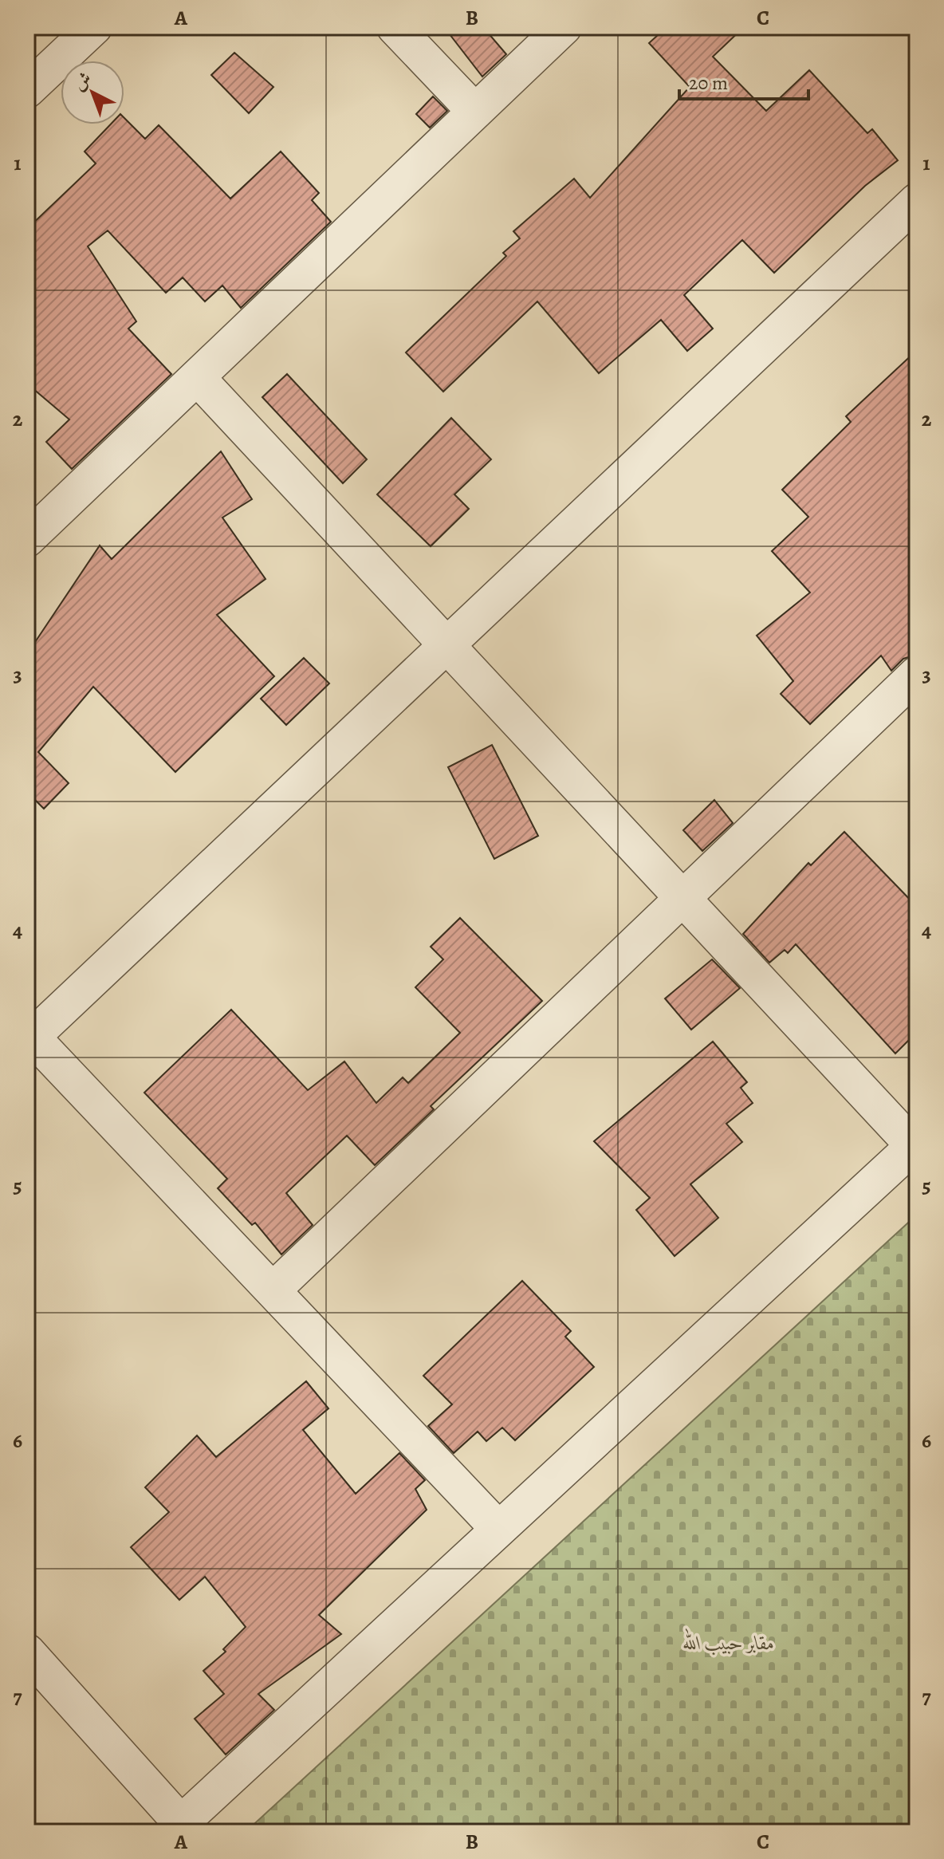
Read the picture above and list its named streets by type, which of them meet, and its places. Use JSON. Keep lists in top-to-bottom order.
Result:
{
  "parks": ["مقابر حبيب الله"],
  "scale_bar": "20 m",
  "north": "top left",
  "grid": {
    "columns": ["A", "B", "C"],
    "rows": [
      "1",
      "2",
      "3",
      "4",
      "5",
      "6",
      "7"
    ]
  }
}
